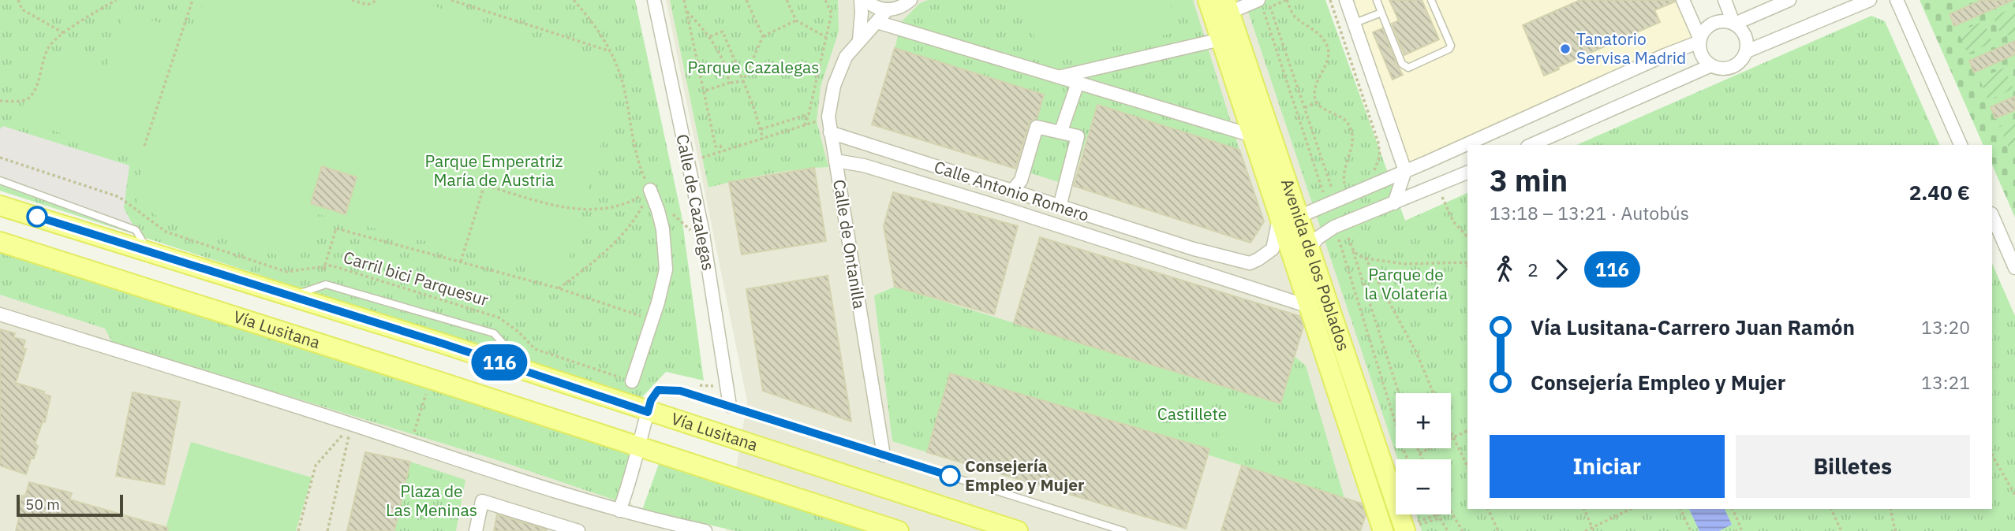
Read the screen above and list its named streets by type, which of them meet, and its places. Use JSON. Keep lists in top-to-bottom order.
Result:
{
  "streets": {
    "main road": ["Avenida de los Poblados", "Vía Lusitana"],
    "street": ["Calle Antonio Romero", "Calle de Cazalegas", "Calle de Ontanilla"],
    "path": ["Carril bici Parquesur"]
  },
  "crossings": [
    ["Calle Antonio Romero", "Calle de Ontanilla"],
    ["Calle Antonio Romero", "Avenida de los Poblados"]
  ],
  "parks": [
    "Parque Cazalegas",
    "Parque Emperatriz María de Austria",
    "Parque de la Volatería",
    "Castillete",
    "Plaza de Las Meninas"
  ],
  "places": ["Tanatorio Servisa Madrid", "Consejería Empleo y Mujer"],
  "lines": ["bus line 116"],
  "scale_bar": "50 m",
  "page": {
    "on_map": "116",
    "heading": ["3 min", "13:18 – 13:21 · Autobús", "2.40 €"],
    "legs": ["2", "116"],
    "list": [
      {
        "name": "Vía Lusitana-Carrero Juan Ramón",
        "value": "13:20"
      },
      {
        "name": "Consejería Empleo y Mujer",
        "value": "13:21"
      }
    ],
    "map_buttons": ["+", "−"],
    "buttons": ["Iniciar", "Billetes"],
    "scale": "50 m"
  }
}
